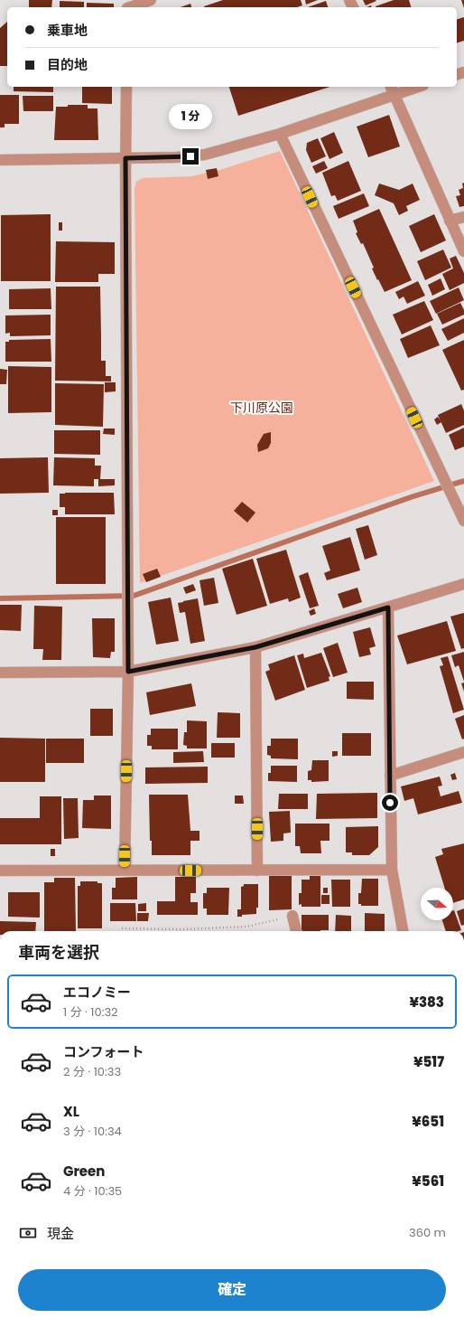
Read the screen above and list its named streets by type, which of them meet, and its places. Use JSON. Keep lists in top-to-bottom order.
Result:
{
  "parks": ["下川原公園"],
  "north": "right",
  "page": {
    "banner": ["乗車地", "目的地"],
    "bubble": "1 分",
    "heading": "車両を選択",
    "list": [
      {
        "name": "エコノミー",
        "note": "1 分 · 10:32",
        "value": "¥383"
      },
      {
        "name": "コンフォート",
        "note": "2 分 · 10:33",
        "value": "¥517"
      },
      {
        "name": "XL",
        "note": "3 分 · 10:34",
        "value": "¥651"
      },
      {
        "name": "Green",
        "note": "4 分 · 10:35",
        "value": "¥561"
      }
    ],
    "pay": ["現金", "360 m"],
    "buttons": "確定"
  }
}
